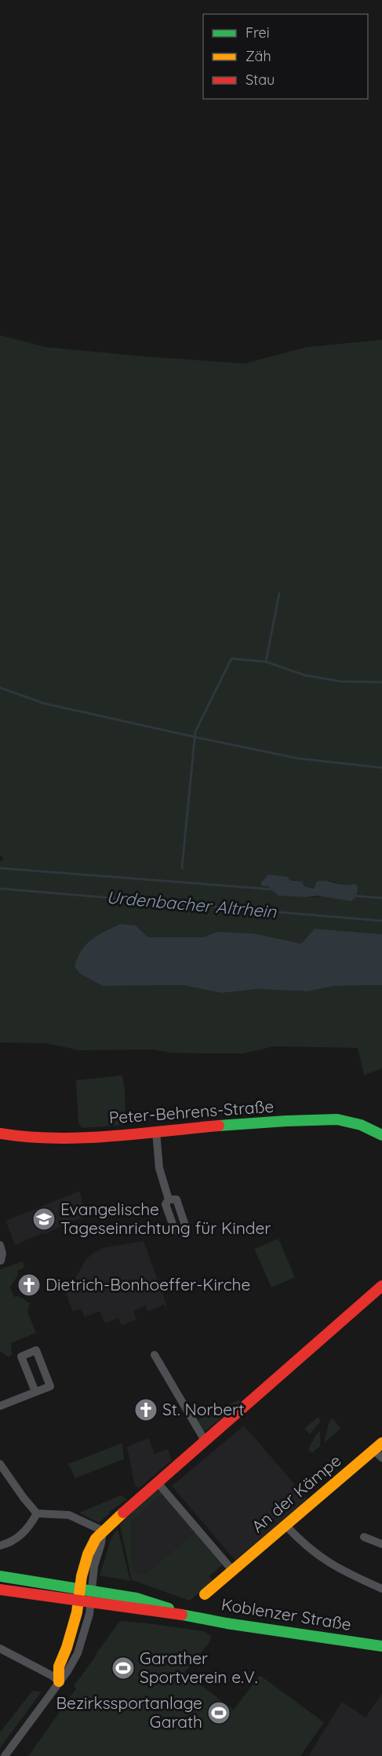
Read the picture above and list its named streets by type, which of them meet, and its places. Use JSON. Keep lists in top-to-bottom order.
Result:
{
  "streets": {
    "street": ["Peter-Behrens-Straße", "An der Kämpe", "Koblenzer Straße"]
  },
  "water": ["Urdenbacher Altrhein"],
  "places": {
    "school or university": ["Evangelische Tageseinrichtung für Kinder"],
    "church": ["Dietrich-Bonhoeffer-Kirche", "St. Norbert"],
    "sports": ["Garather Sportverein e.V.", "Bezirkssportanlage Garath"]
  },
  "legend": ["Frei", "Zäh", "Stau"]
}
